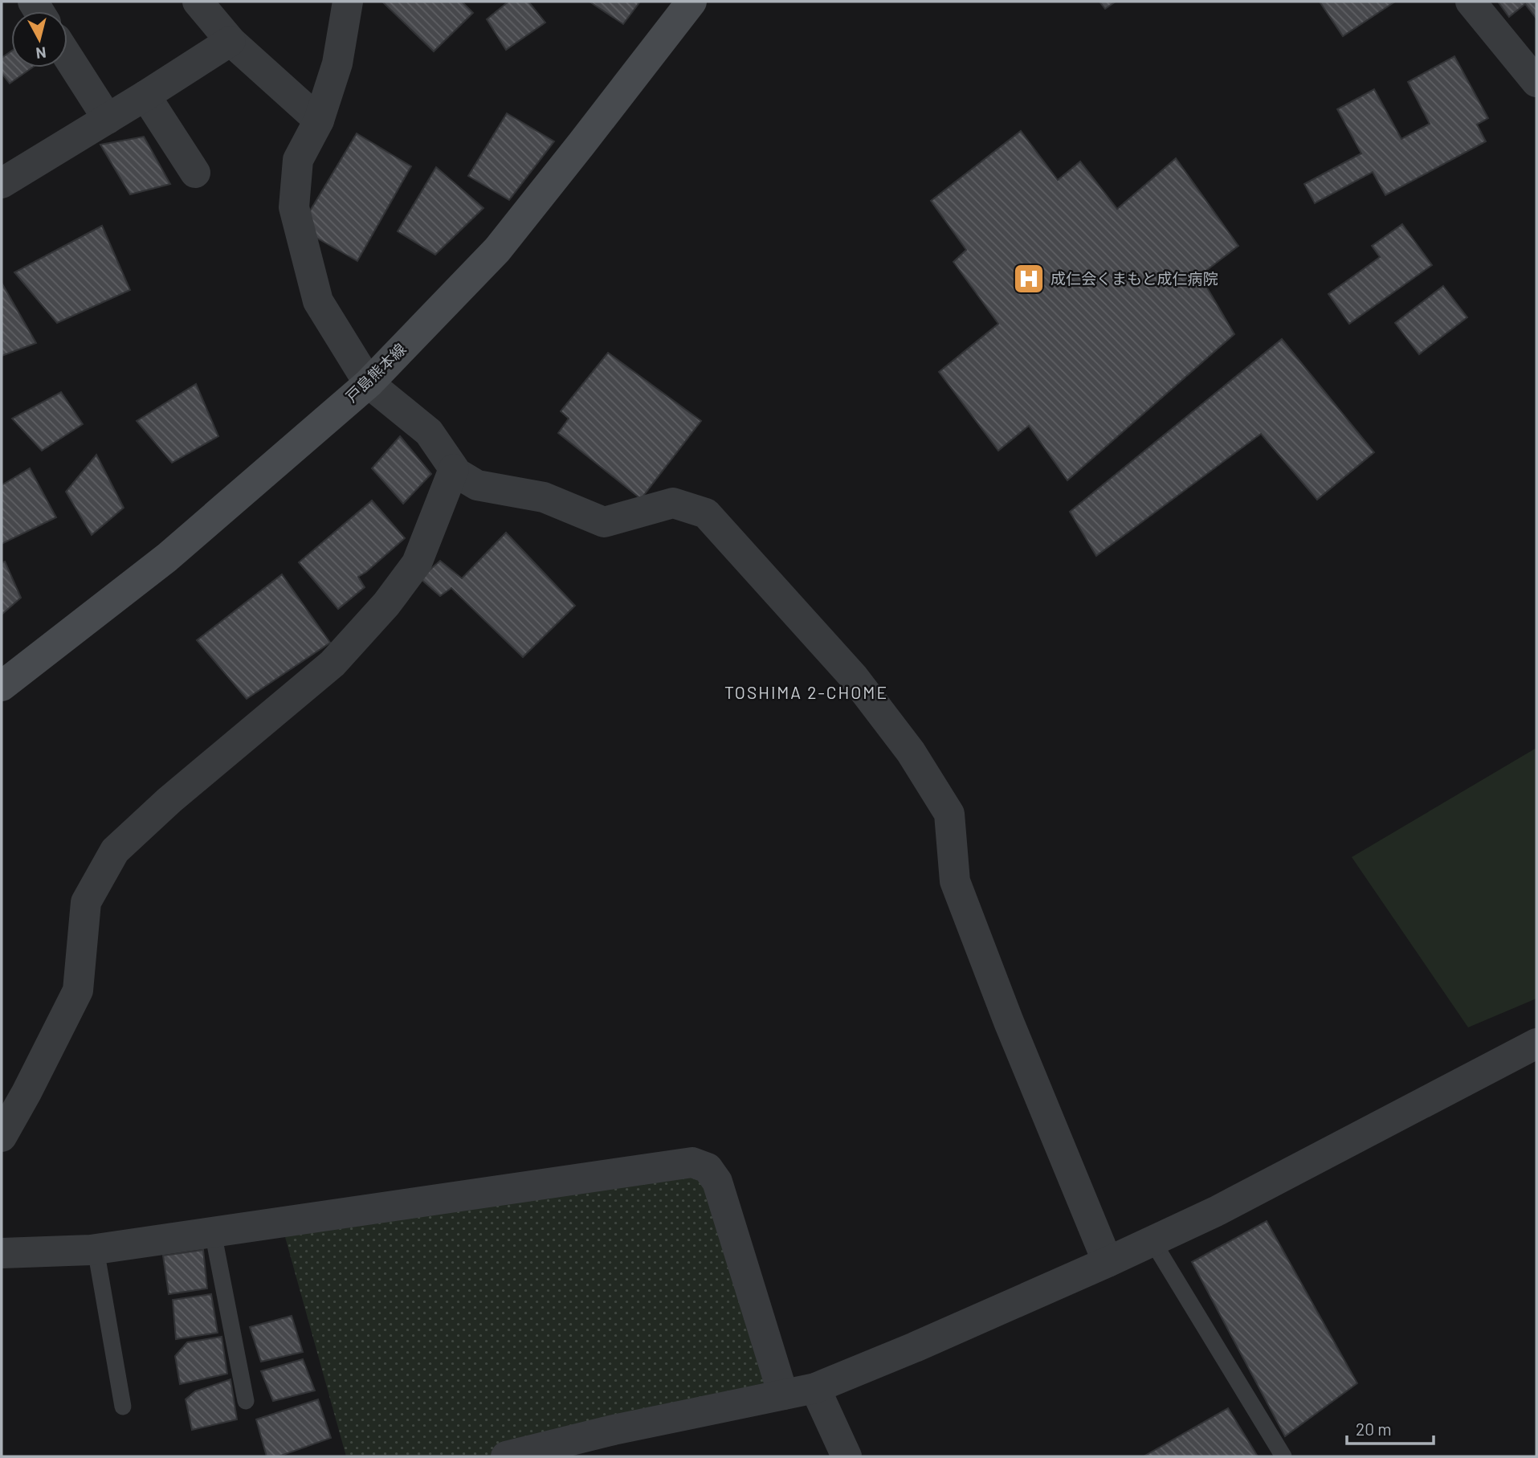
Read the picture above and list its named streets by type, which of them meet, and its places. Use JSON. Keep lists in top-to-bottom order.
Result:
{
  "streets": {
    "main road": ["戸島熊本線"]
  },
  "districts": ["TOSHIMA 2-CHOME"],
  "places": {
    "hospital": ["成仁会くまもと成仁病院"]
  },
  "scale_bar": "20 m",
  "north": "bottom"
}
